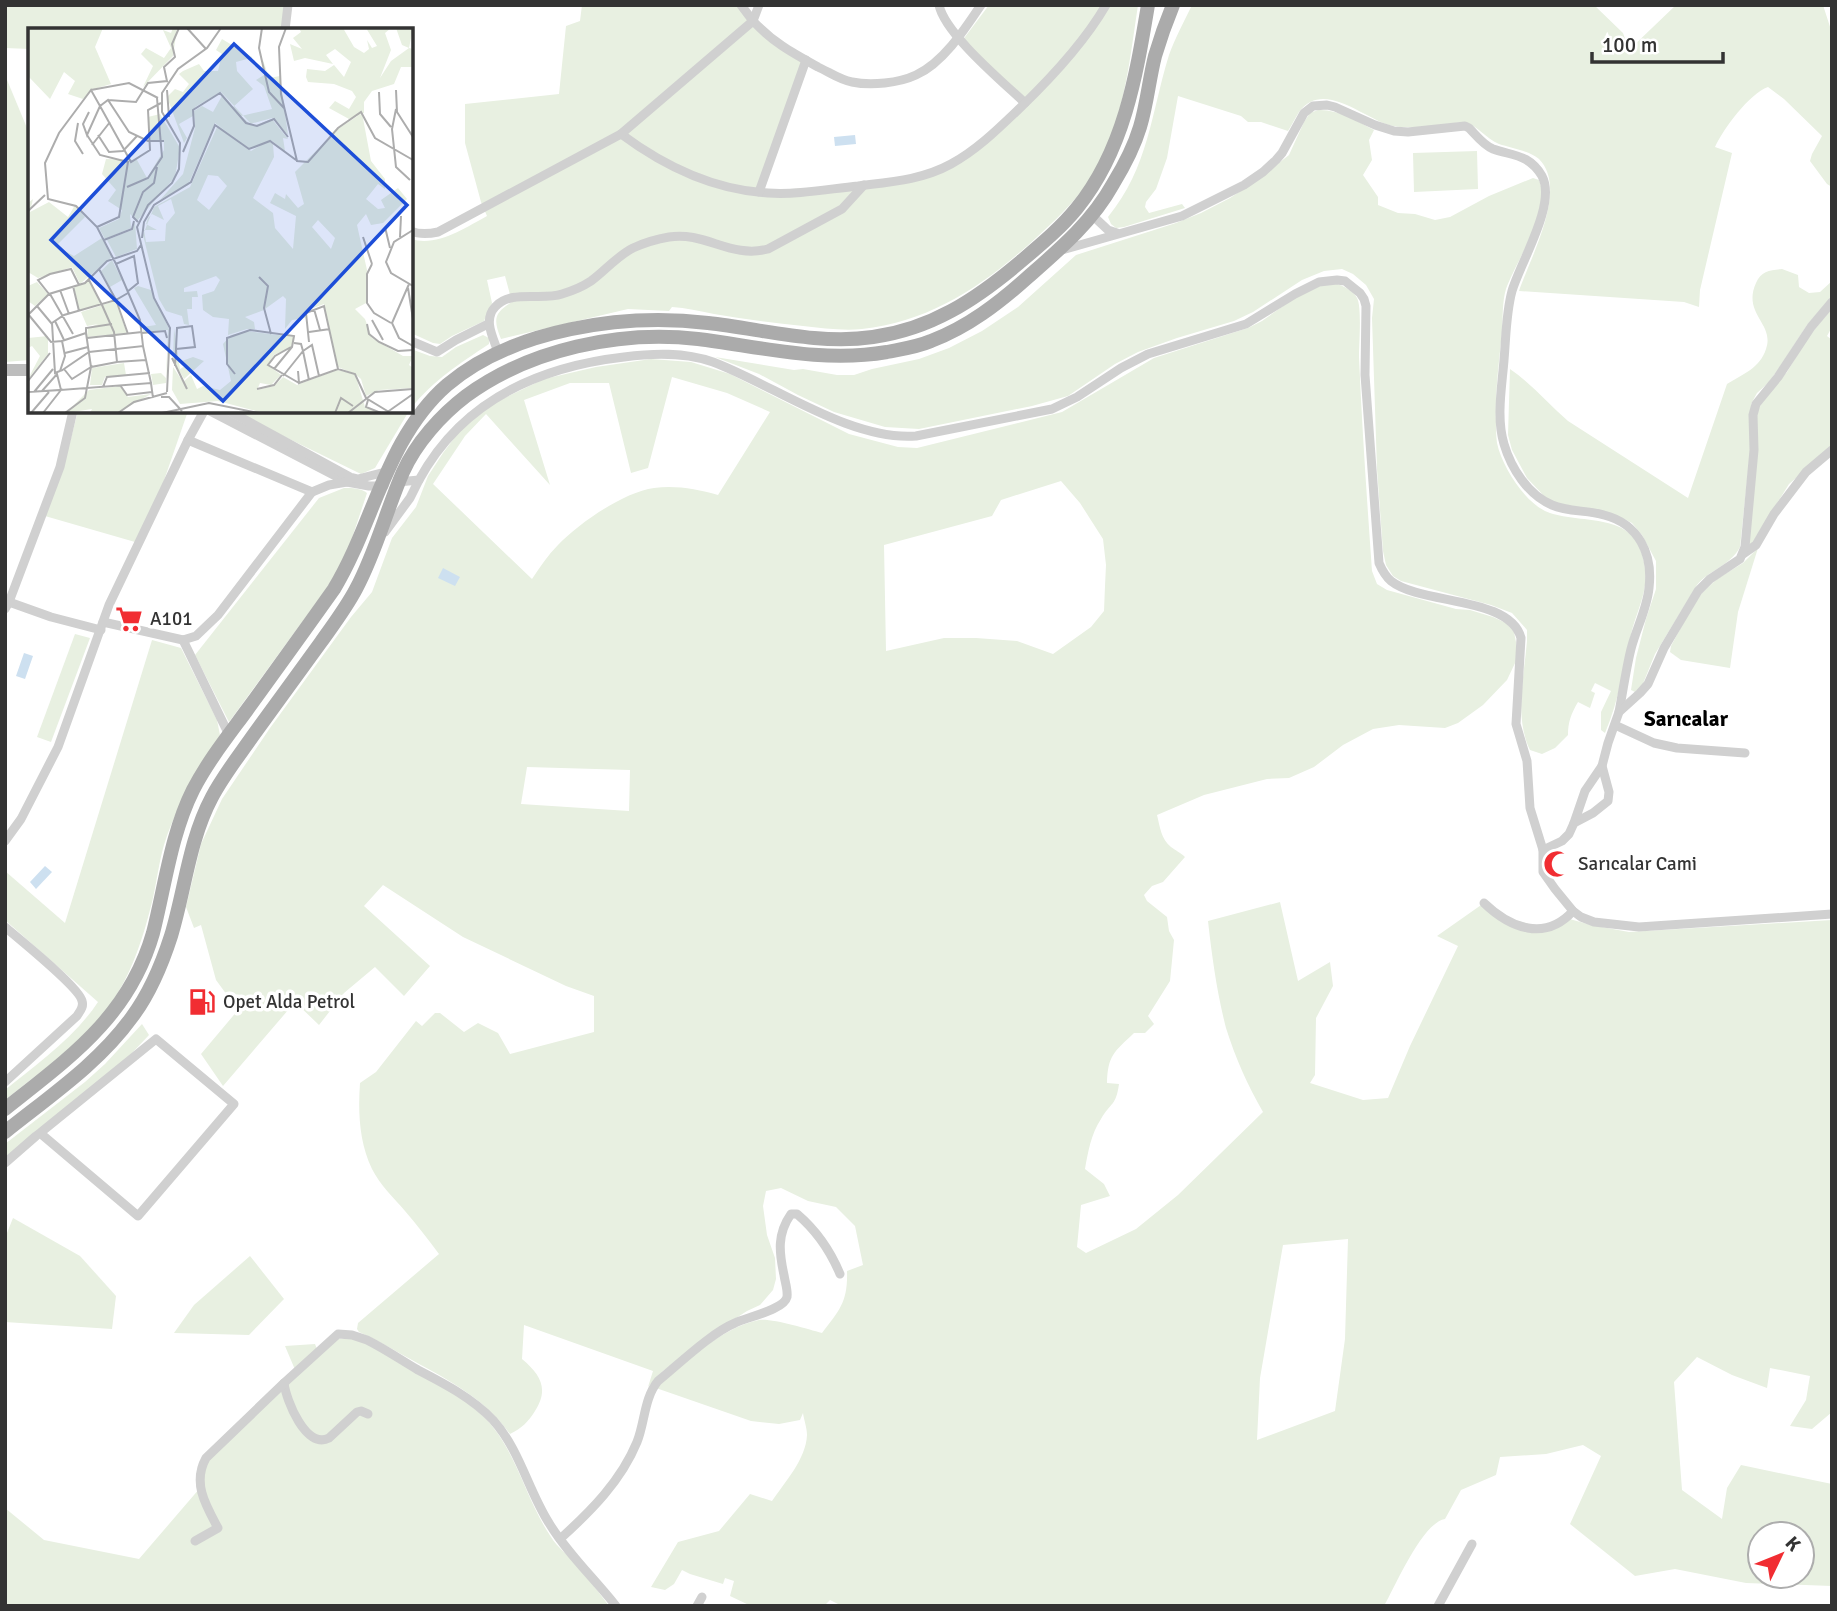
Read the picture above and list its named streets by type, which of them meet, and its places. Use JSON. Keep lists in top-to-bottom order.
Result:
{
  "districts": ["Sarıcalar"],
  "places": {
    "supermarket": ["A101"],
    "mosque": ["Sarıcalar Cami"],
    "fuel station": ["Opet Alda Petrol"]
  },
  "scale_bar": "100 m",
  "north": "top right"
}
